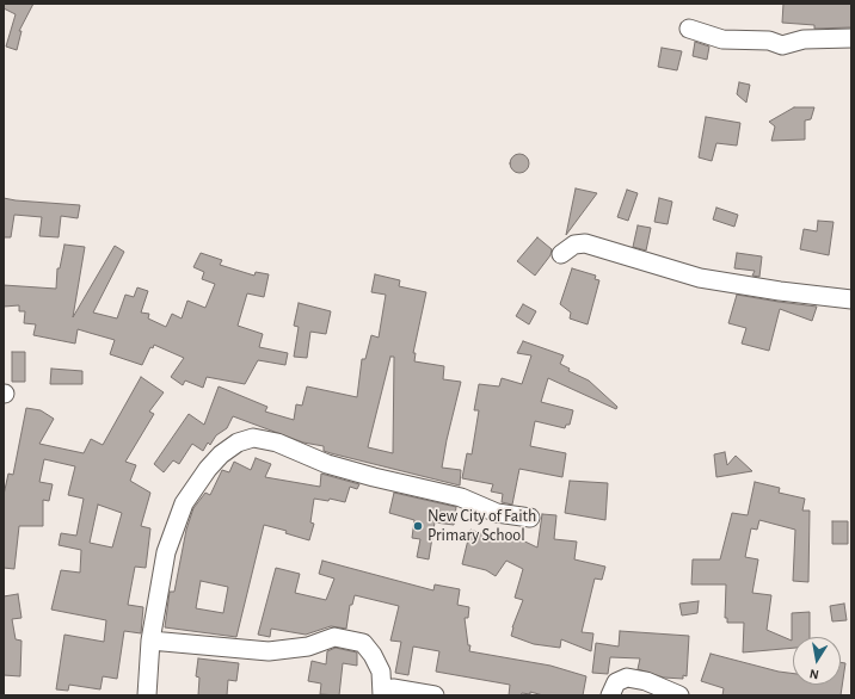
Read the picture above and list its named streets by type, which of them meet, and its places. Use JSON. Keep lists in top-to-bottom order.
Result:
{
  "places": ["New City of Faith Primary School"],
  "north": "bottom"
}
